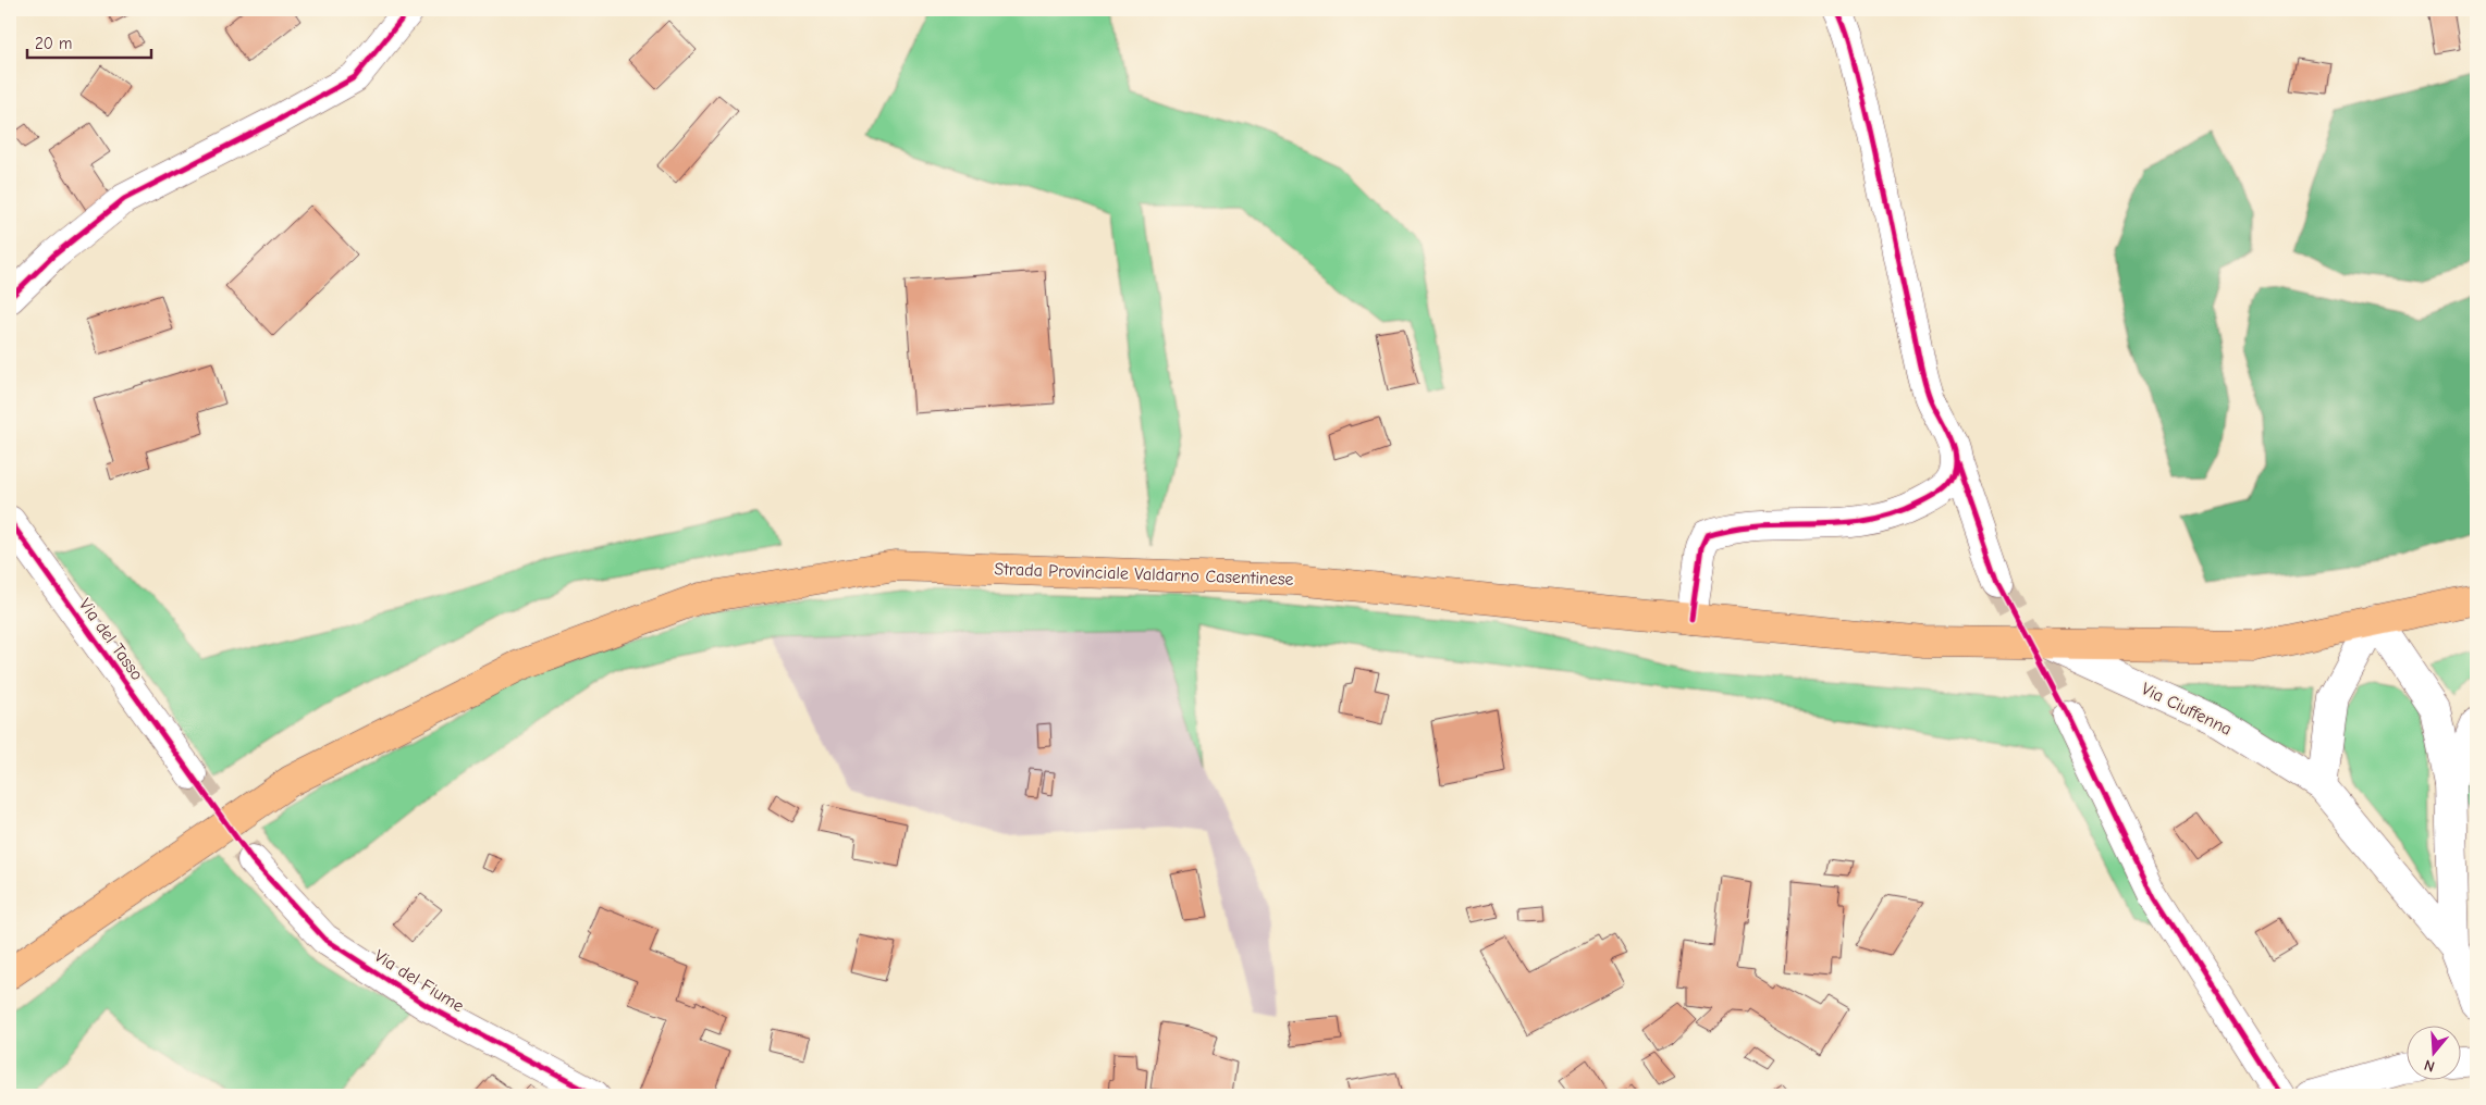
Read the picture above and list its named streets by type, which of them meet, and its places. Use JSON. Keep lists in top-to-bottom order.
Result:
{
  "streets": {
    "main road": ["Strada Provinciale Valdarno Casentinese"],
    "street": ["Via del Tasso", "Via Ciuffenna", "Via del Fiume"]
  },
  "crossings": [
    ["Strada Provinciale Valdarno Casentinese", "Via Ciuffenna"]
  ],
  "scale_bar": "20 m",
  "north": "bottom"
}
